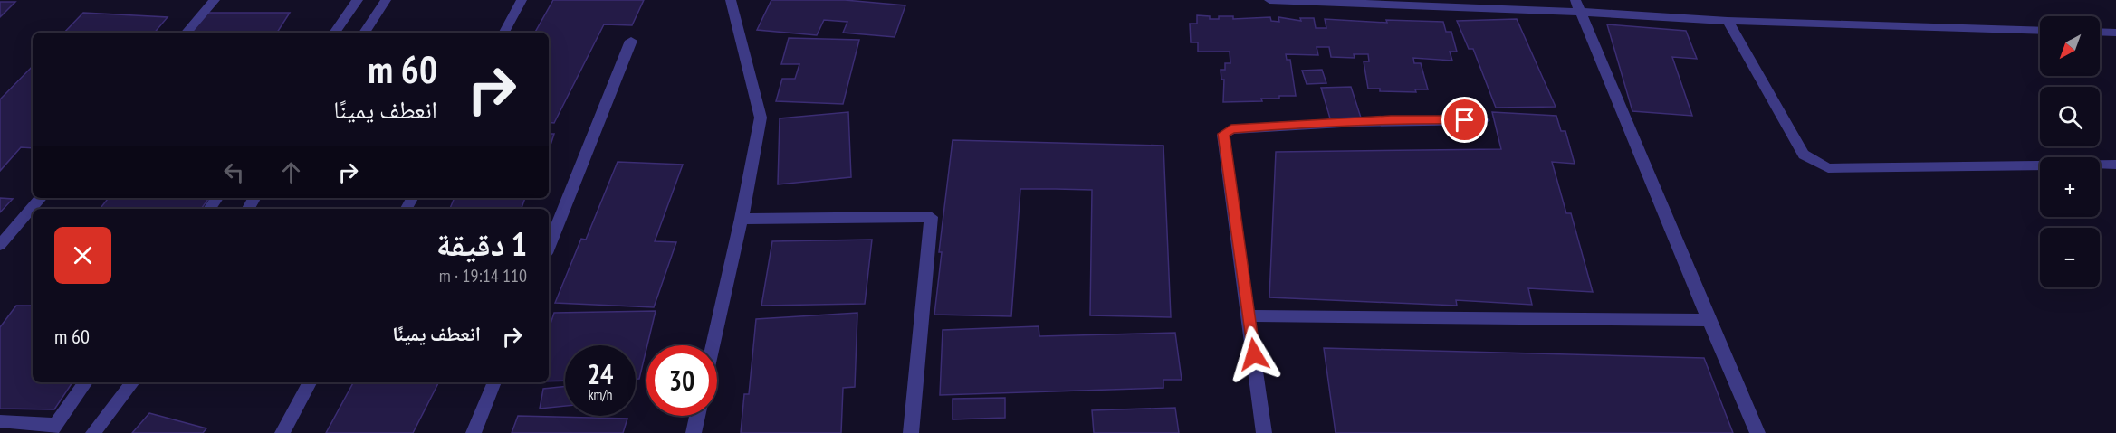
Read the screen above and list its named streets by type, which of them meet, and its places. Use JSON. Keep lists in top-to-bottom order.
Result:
{
  "north": "bottom left",
  "page": {
    "map_buttons": ["+", "−"],
    "turn": ["60 m", "انعطف يمينًا"],
    "heading": ["1 دقيقة", "110 m · 19:14"],
    "list": [
      {
        "name": "انعطف يمينًا",
        "value": "60 m"
      }
    ],
    "speed": "24 km/h",
    "limit": "30"
  }
}
